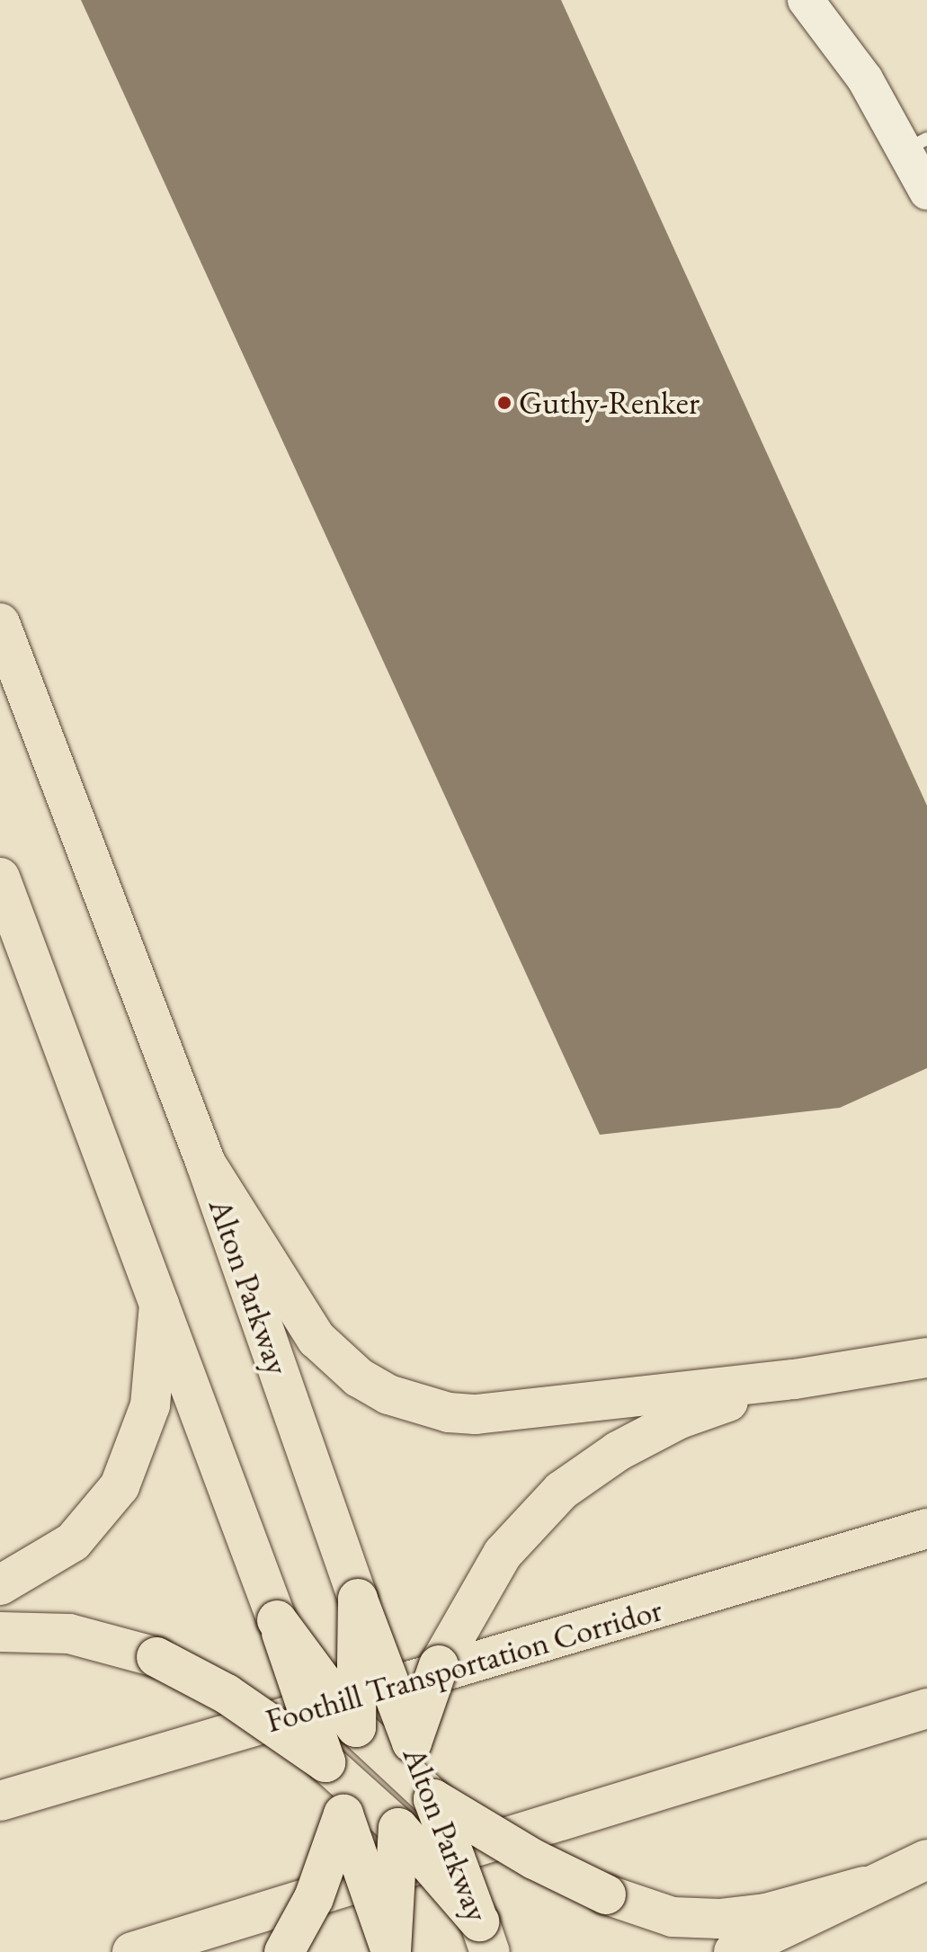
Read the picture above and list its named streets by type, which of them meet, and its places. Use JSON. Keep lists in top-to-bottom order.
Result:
{
  "streets": {
    "main road": ["Alton Parkway", "Foothill Transportation Corridor"]
  },
  "places": ["Guthy-Renker"]
}
